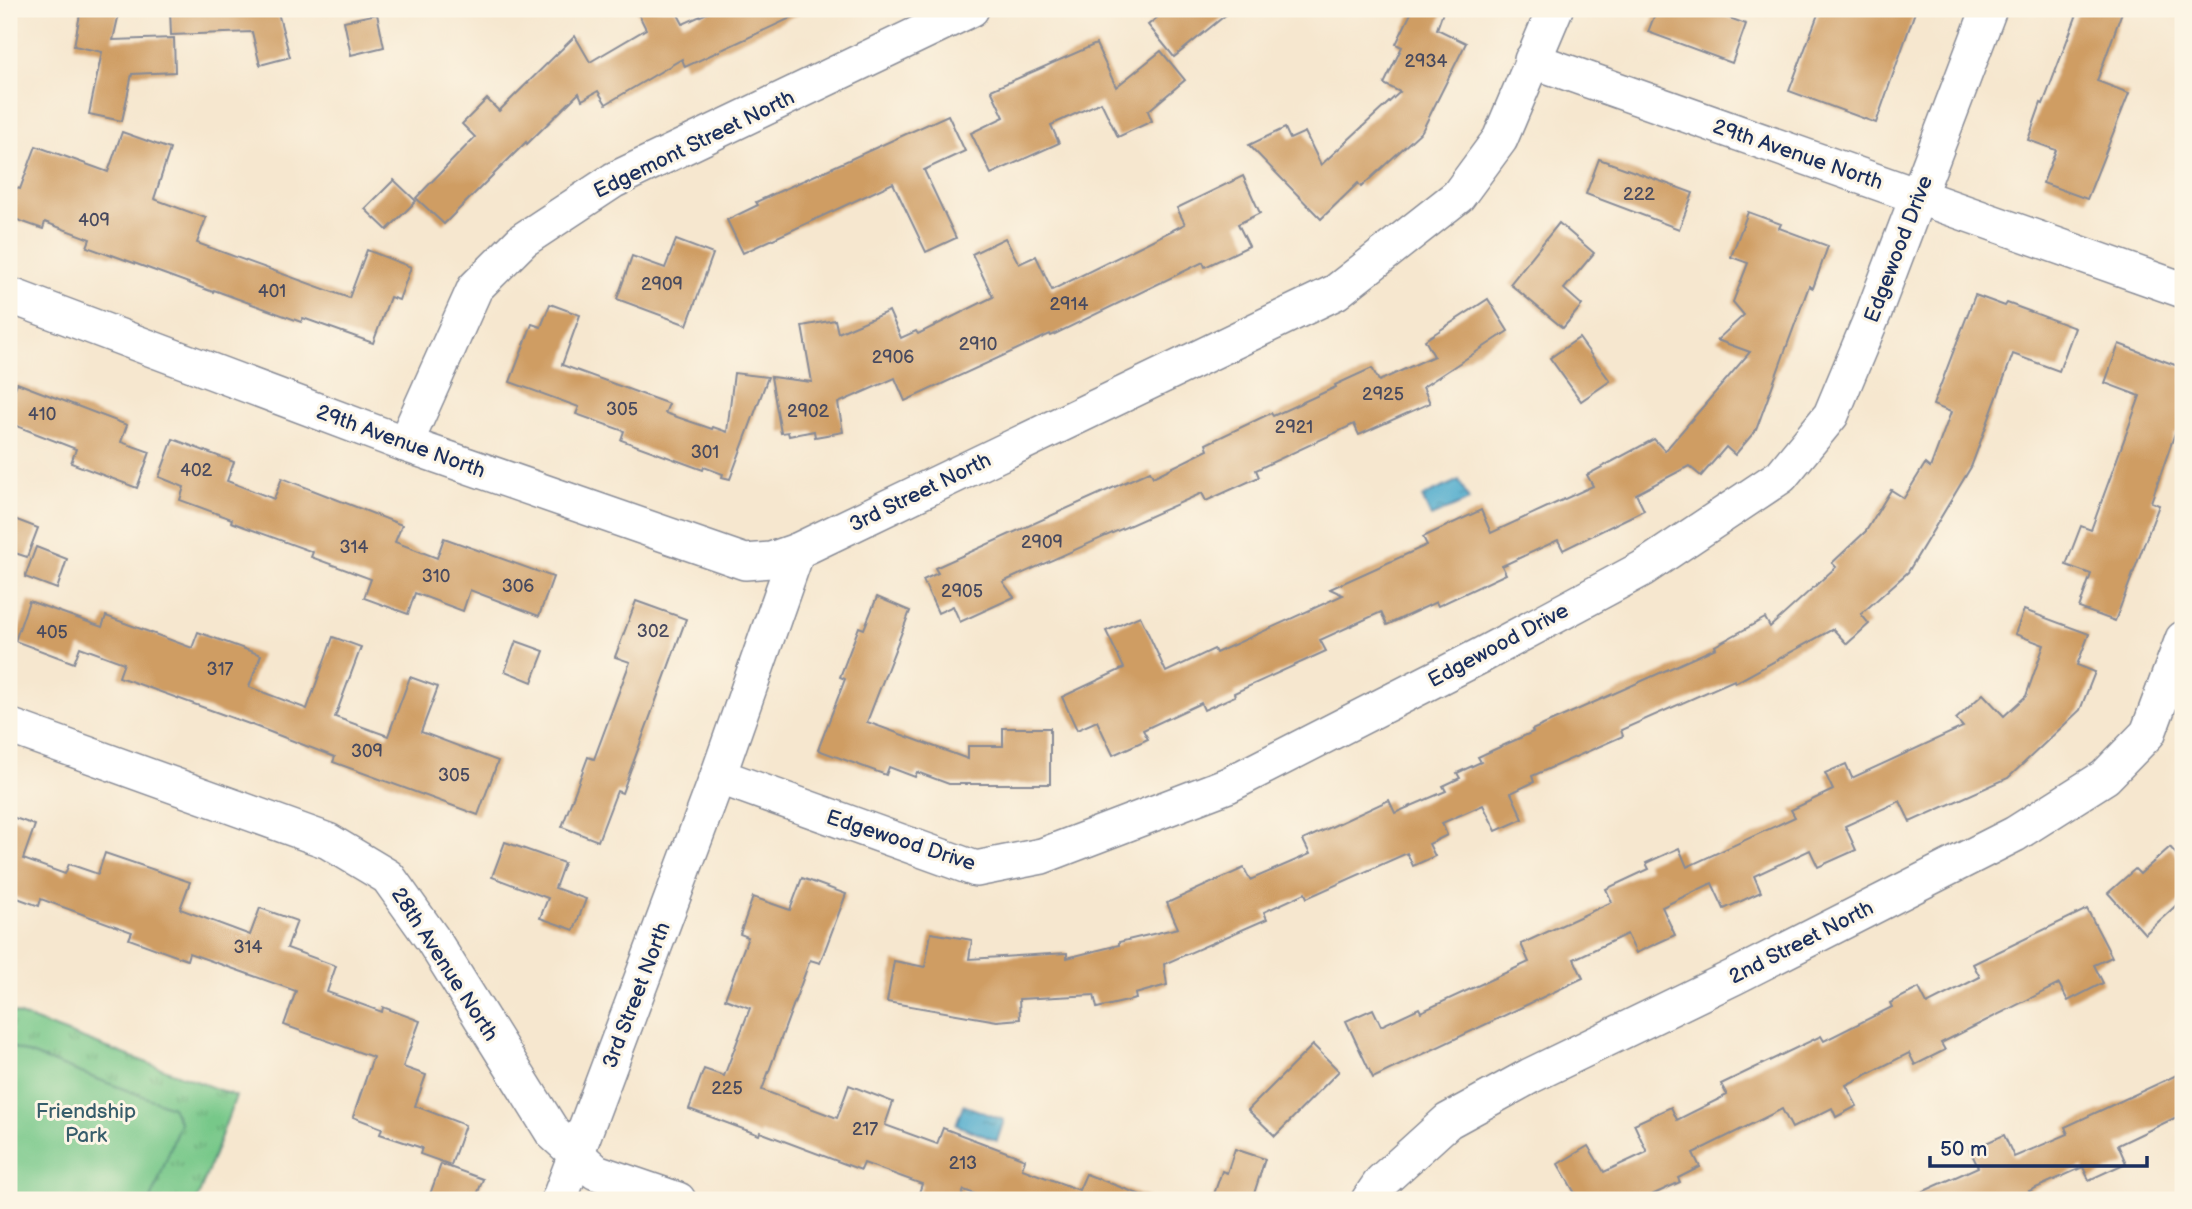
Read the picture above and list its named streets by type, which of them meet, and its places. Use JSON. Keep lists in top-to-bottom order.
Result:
{
  "streets": {
    "street": [
      "Edgemont Street North",
      "29th Avenue North",
      "Edgewood Drive",
      "3rd Street North",
      "2nd Street North",
      "28th Avenue North"
    ]
  },
  "crossings": [
    ["Edgemont Street North", "29th Avenue North"],
    ["29th Avenue North", "Edgewood Drive"],
    ["29th Avenue North", "3rd Street North"],
    ["Edgewood Drive", "3rd Street North"],
    ["3rd Street North", "28th Avenue North"]
  ],
  "parks": ["Friendship Park"],
  "house_numbers": [
    "2934",
    "222",
    "409",
    "2909",
    "401",
    "2914",
    "2910",
    "2906",
    "2925",
    "305",
    "2902",
    "410",
    "2921",
    "301",
    "402",
    "2909",
    "314",
    "310",
    "306",
    "2905",
    "302",
    "405",
    "317",
    "309",
    "305",
    "314",
    "225",
    "217",
    "213"
  ],
  "scale_bar": "50 m"
}
